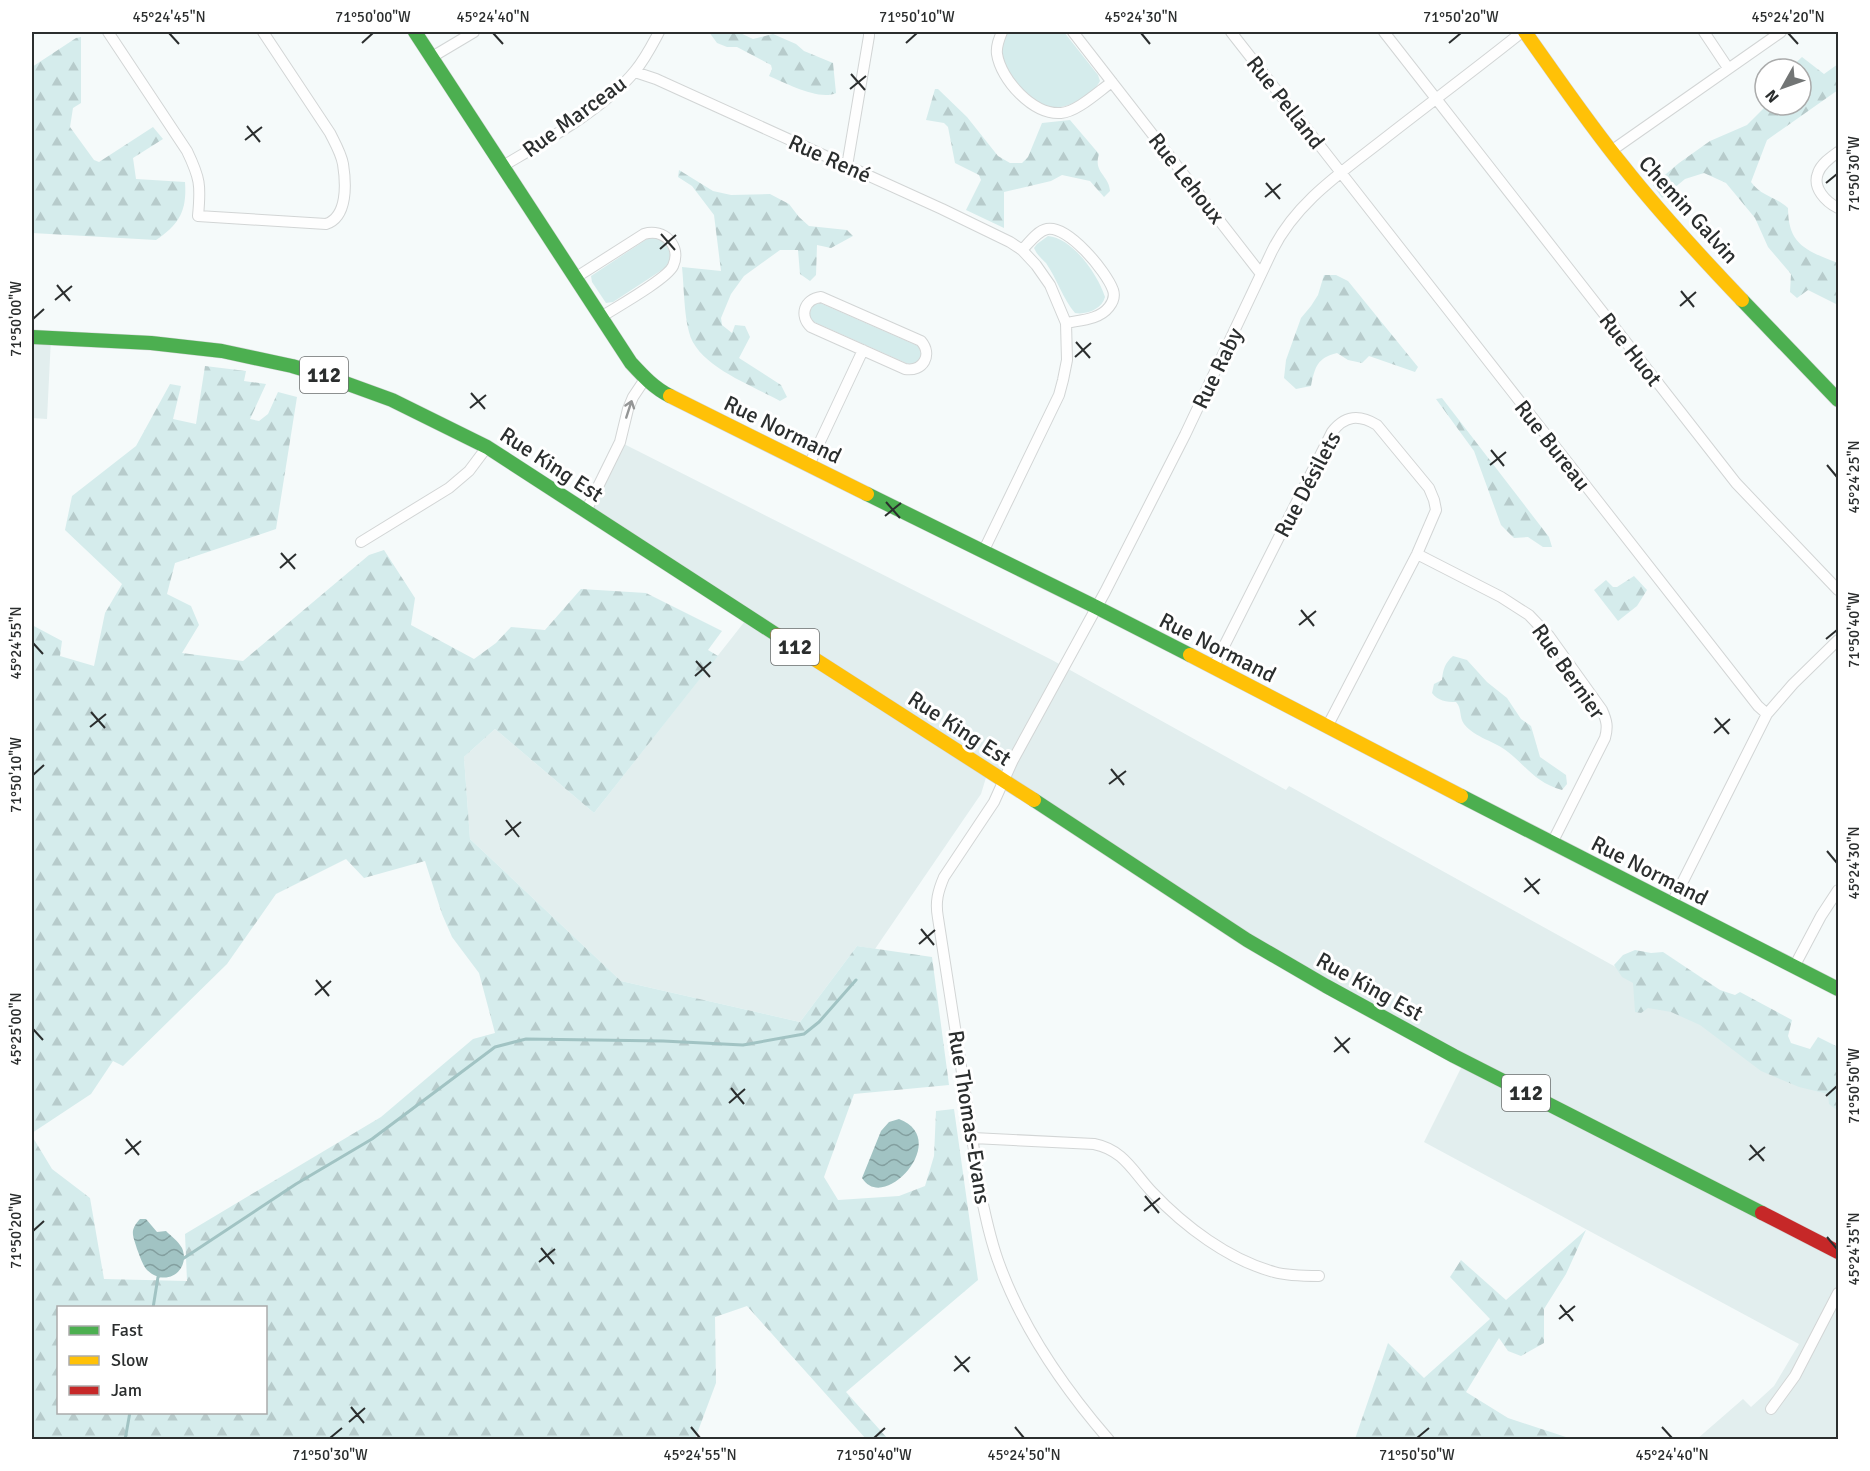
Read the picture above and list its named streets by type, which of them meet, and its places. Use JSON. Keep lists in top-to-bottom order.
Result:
{
  "streets": {
    "street": [
      "Rue Pelland",
      "Rue Marceau",
      "Rue René",
      "Rue Lehoux",
      "Chemin Galvin",
      "Rue Huot",
      "Rue Raby",
      "112",
      "Rue Normand",
      "Rue Bureau",
      "Rue King Est",
      "Rue Désilets",
      "Rue Bernier",
      "Rue Thomas-Evans"
    ]
  },
  "crossings": [
    ["Rue Pelland", "Rue Raby"],
    ["Rue Pelland", "Rue Bureau"],
    ["Rue Marceau", "Rue René"],
    ["Rue Marceau", "Rue Normand"],
    ["Rue René", "Rue Normand"],
    ["Rue Lehoux", "Rue Raby"],
    ["Chemin Galvin", "Rue Raby"],
    ["Rue Huot", "Rue Raby"],
    ["Rue Raby", "Rue Normand"],
    ["Rue Raby", "Rue Bureau"],
    ["Rue Raby", "Rue King Est"],
    ["Rue Raby", "Rue Thomas-Evans"],
    ["Rue Normand", "Rue Désilets"],
    ["Rue Normand", "Rue Bernier"],
    ["Rue King Est", "Rue Thomas-Evans"],
    ["Rue Désilets", "Rue Bernier"]
  ],
  "legend": ["Fast", "Slow", "Jam"],
  "north": "bottom left",
  "coordinates": [
    "45°24'45\"N",
    "71°50'00\"W",
    "45°24'40\"N",
    "71°50'10\"W",
    "45°24'30\"N",
    "71°50'20\"W",
    "45°24'20\"N",
    "71°50'30\"W",
    "45°24'25\"N",
    "71°50'40\"W",
    "45°24'55\"N",
    "45°25'00\"N",
    "71°50'50\"W",
    "45°24'35\"N",
    "45°24'50\"N"
  ]
}
